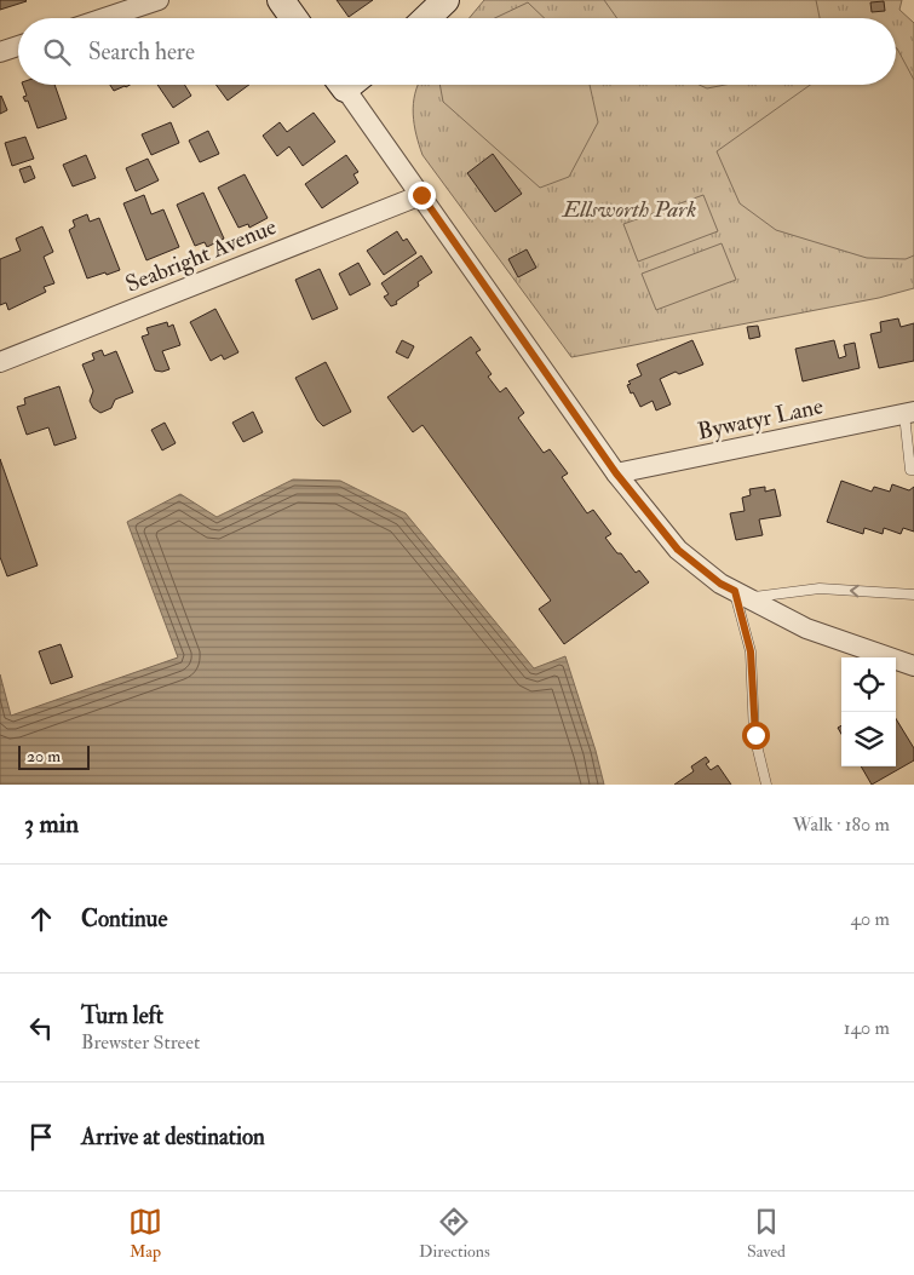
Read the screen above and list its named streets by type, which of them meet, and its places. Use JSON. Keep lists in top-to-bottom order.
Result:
{
  "streets": {
    "street": ["Seabright Avenue", "Bywatyr Lane"]
  },
  "parks": ["Ellsworth Park"],
  "scale_bar": "20 m",
  "page": {
    "search": "Search here",
    "scale": "20 m",
    "heading": ["3 min", "Walk · 180 m"],
    "list": [
      ["Continue", "40 m"],
      ["Turn left", "Brewster Street", "140 m"],
      "Arrive at destination"
    ],
    "nav": ["Map", "Directions", "Saved"]
  }
}
